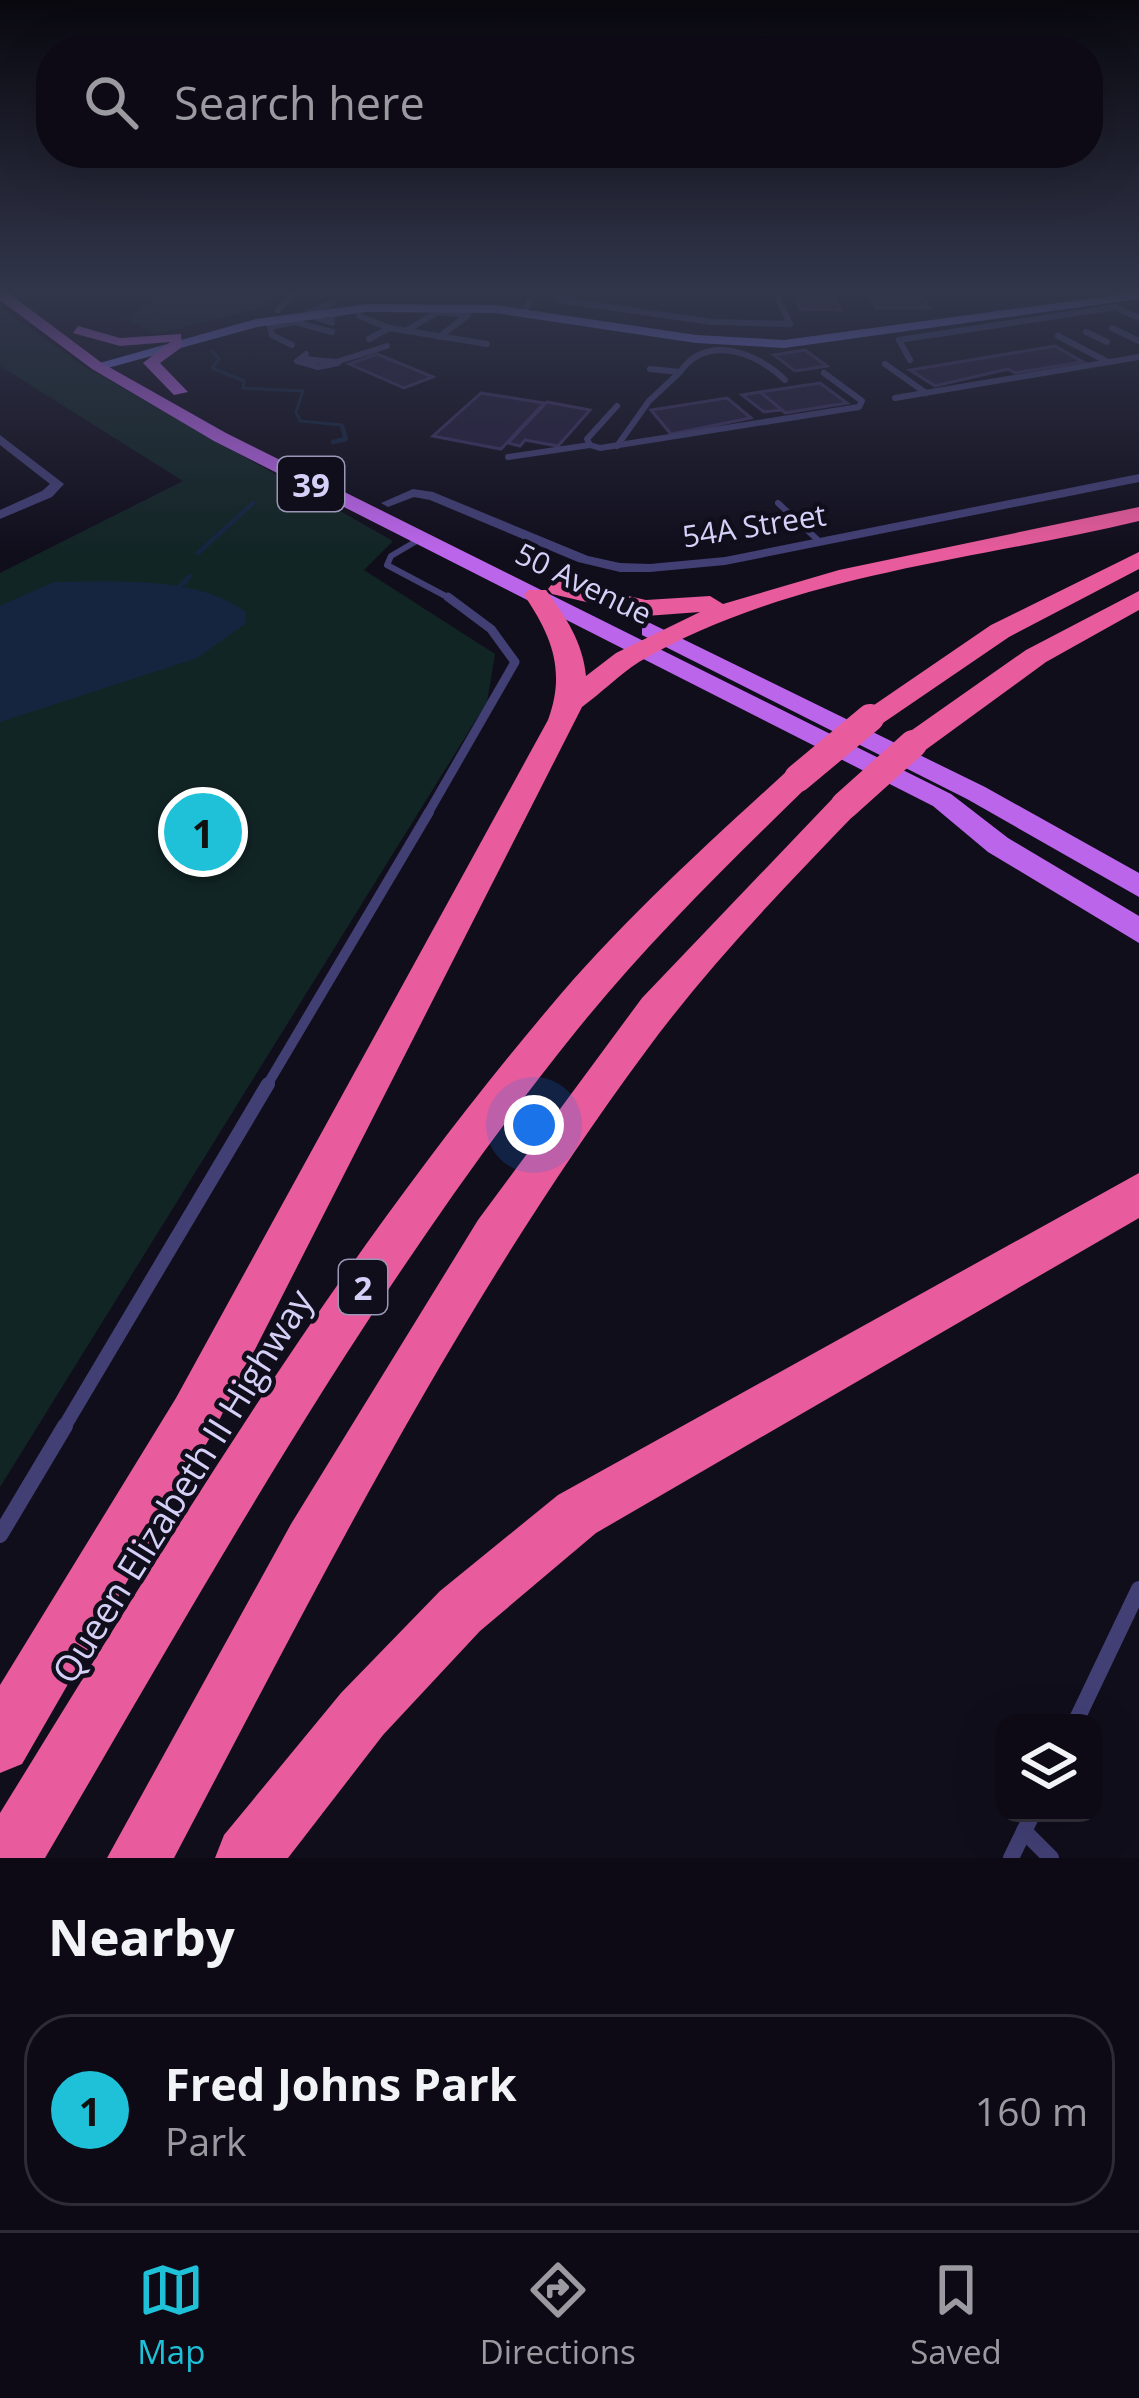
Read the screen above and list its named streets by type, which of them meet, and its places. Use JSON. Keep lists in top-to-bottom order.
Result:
{
  "streets": {
    "highway": ["2", "Queen Elizabeth II Highway"],
    "main road": ["39", "50 Avenue"],
    "street": ["54A Street"]
  },
  "crossings": [
    ["54A Street", "50 Avenue"]
  ],
  "page": {
    "search": "Search here",
    "pins": "1",
    "heading": "Nearby",
    "list": [
      {
        "mark": "1",
        "name": "Fred Johns Park",
        "note": "Park",
        "value": "160 m"
      }
    ],
    "nav": ["Map", "Directions", "Saved"]
  }
}
